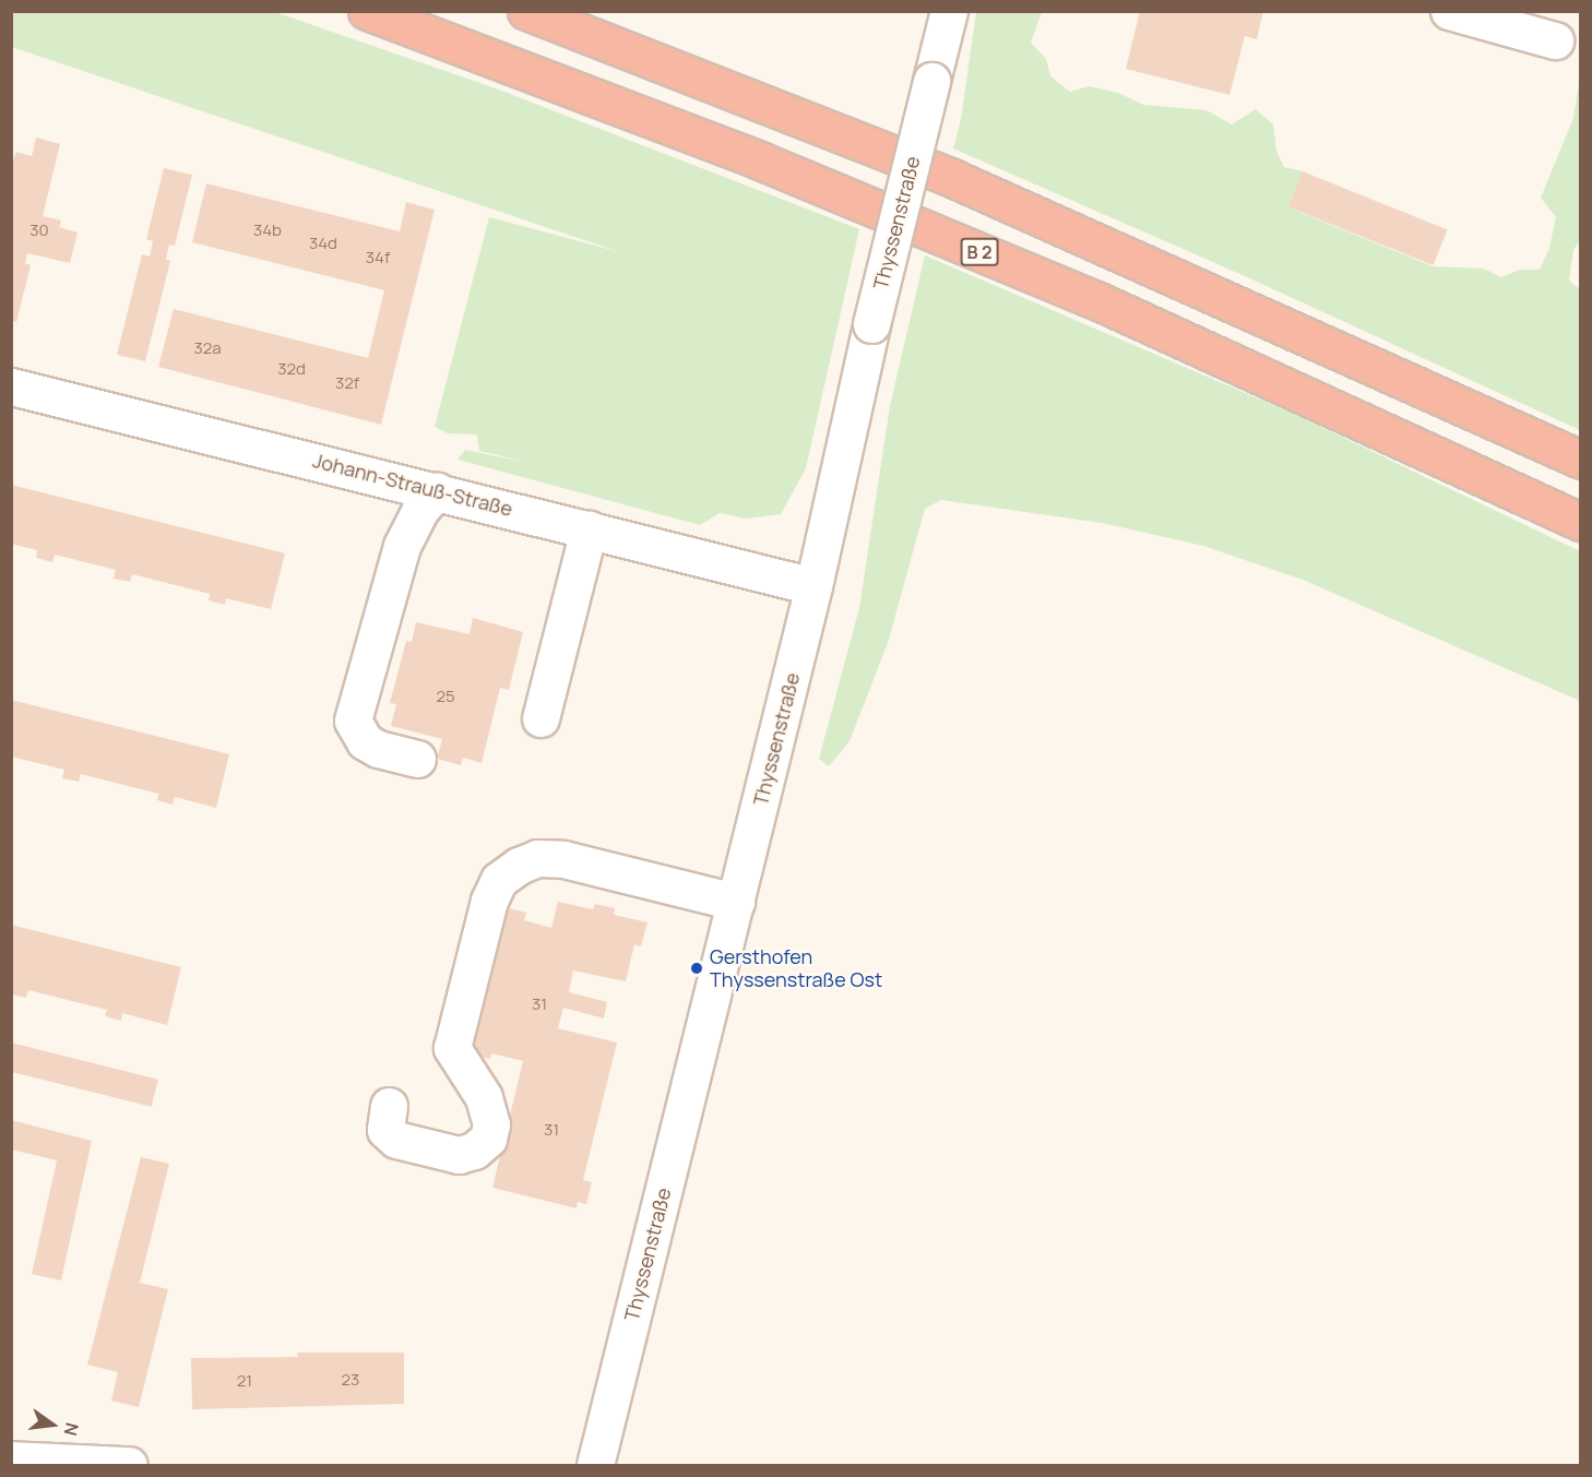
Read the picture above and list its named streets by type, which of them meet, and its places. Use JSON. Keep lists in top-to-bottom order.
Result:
{
  "streets": {
    "highway": ["B 2"],
    "street": ["Thyssenstraße", "Johann-Strauß-Straße"]
  },
  "crossings": [
    ["Thyssenstraße", "Johann-Strauß-Straße"]
  ],
  "places": ["Gersthofen Thyssenstraße Ost"],
  "house_numbers": [
    "30",
    "34b",
    "34d",
    "34f",
    "32a",
    "32d",
    "32f",
    "25",
    "31",
    "31",
    "23",
    "21"
  ],
  "north": "right"
}
